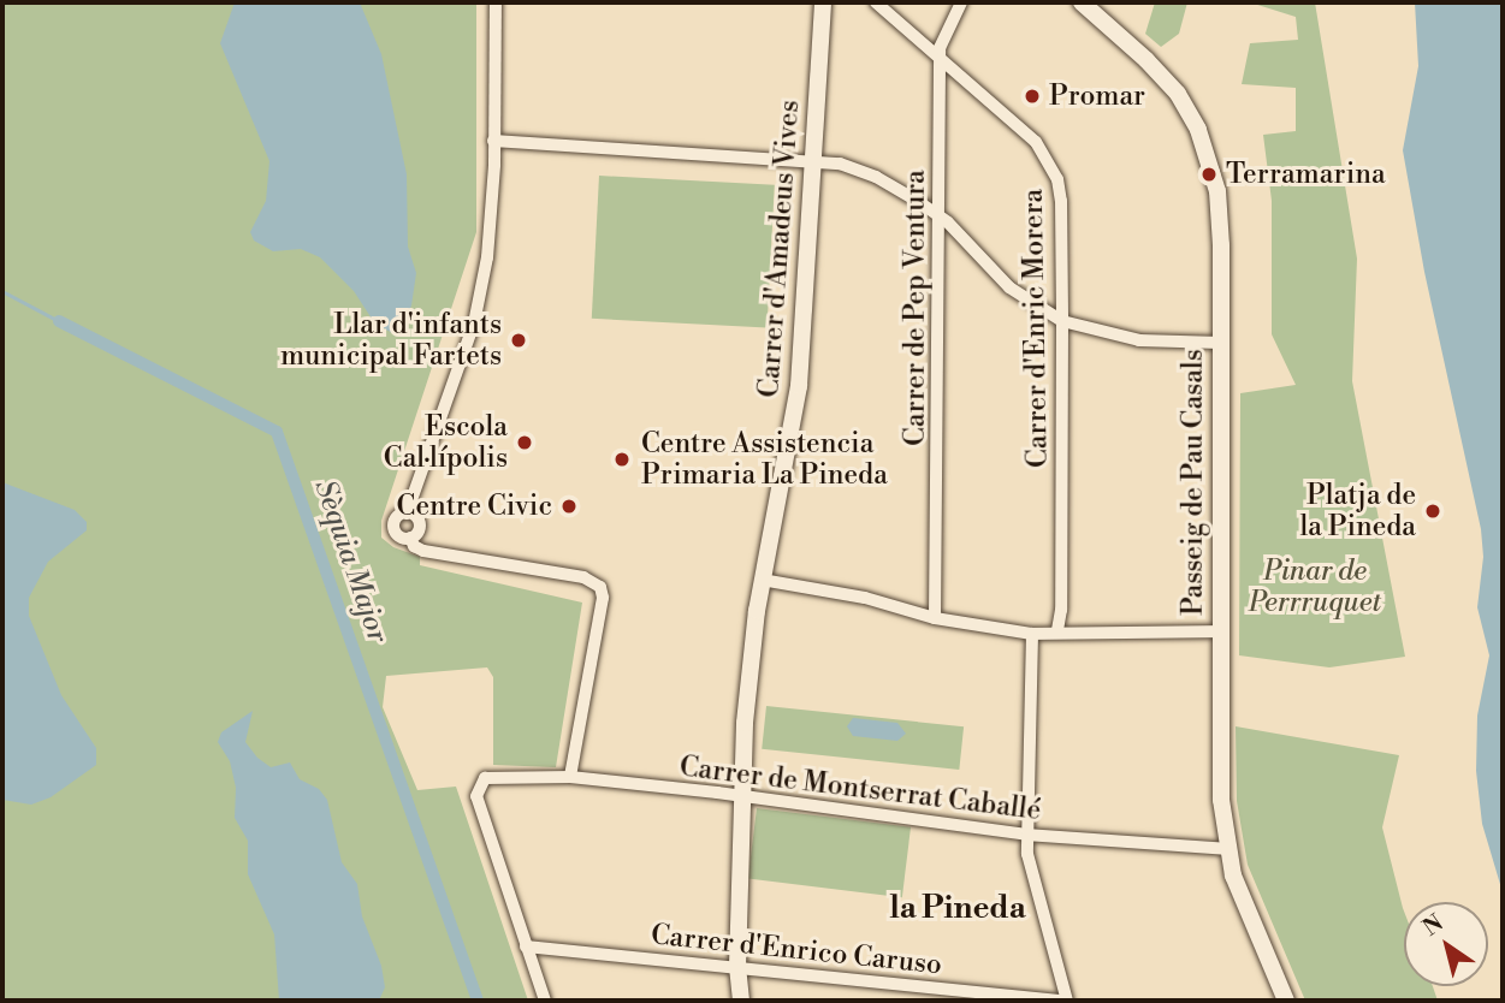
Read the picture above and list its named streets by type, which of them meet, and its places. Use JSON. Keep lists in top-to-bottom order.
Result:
{
  "streets": {
    "street": [
      "Carrer d'Amadeus Vives",
      "Carrer de Pep Ventura",
      "Carrer d'Enric Morera",
      "Passeig de Pau Casals",
      "Carrer de Montserrat Caballé",
      "Carrer d'Enrico Caruso"
    ]
  },
  "crossings": [
    ["Carrer d'Amadeus Vives", "Carrer de Montserrat Caballé"],
    ["Carrer d'Amadeus Vives", "Carrer d'Enrico Caruso"],
    ["Carrer de Pep Ventura", "Carrer d'Enric Morera"],
    ["Passeig de Pau Casals", "Carrer de Montserrat Caballé"],
    ["Carrer de Montserrat Caballé", "Carrer d'Enrico Caruso"]
  ],
  "districts": ["la Pineda"],
  "water": ["Sèquia Major"],
  "parks": ["Pinar de Perrruquet"],
  "places": [
    "Promar",
    "Terramarina",
    "Llar d'infants municipal Fartets",
    "Escola Cal·lípolis",
    "Centre Assistencia Primaria La Pineda",
    "Centre Civic",
    "Platja de la Pineda"
  ],
  "north": "top left"
}
